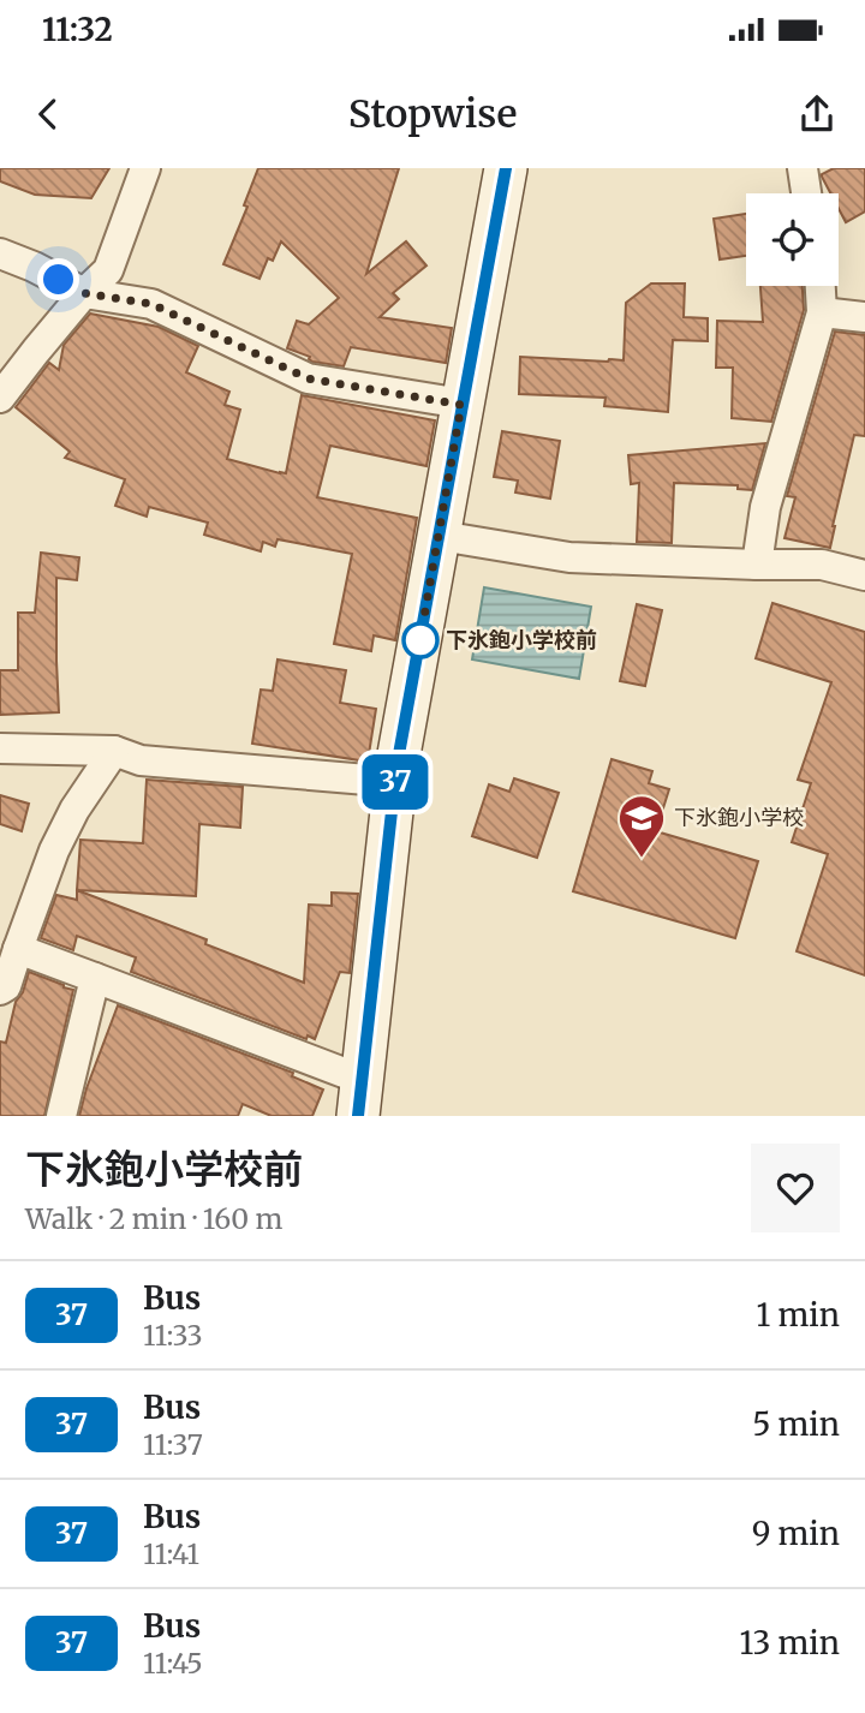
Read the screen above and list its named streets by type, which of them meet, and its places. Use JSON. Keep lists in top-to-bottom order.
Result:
{
  "places": {
    "other": ["下氷鉋小学校前"],
    "school or university": ["下氷鉋小学校"]
  },
  "lines": ["bus line 37"],
  "page": {
    "status": "11:32",
    "header": "Stopwise",
    "on_map": "37",
    "heading": ["下氷鉋小学校前", "Walk · 2 min · 160 m"],
    "list": [
      {
        "mark": "37",
        "name": "Bus",
        "note": "11:33",
        "value": "1 min"
      },
      {
        "mark": "37",
        "name": "Bus",
        "note": "11:37",
        "value": "5 min"
      },
      {
        "mark": "37",
        "name": "Bus",
        "note": "11:41",
        "value": "9 min"
      },
      {
        "mark": "37",
        "name": "Bus",
        "note": "11:45",
        "value": "13 min"
      }
    ]
  }
}
